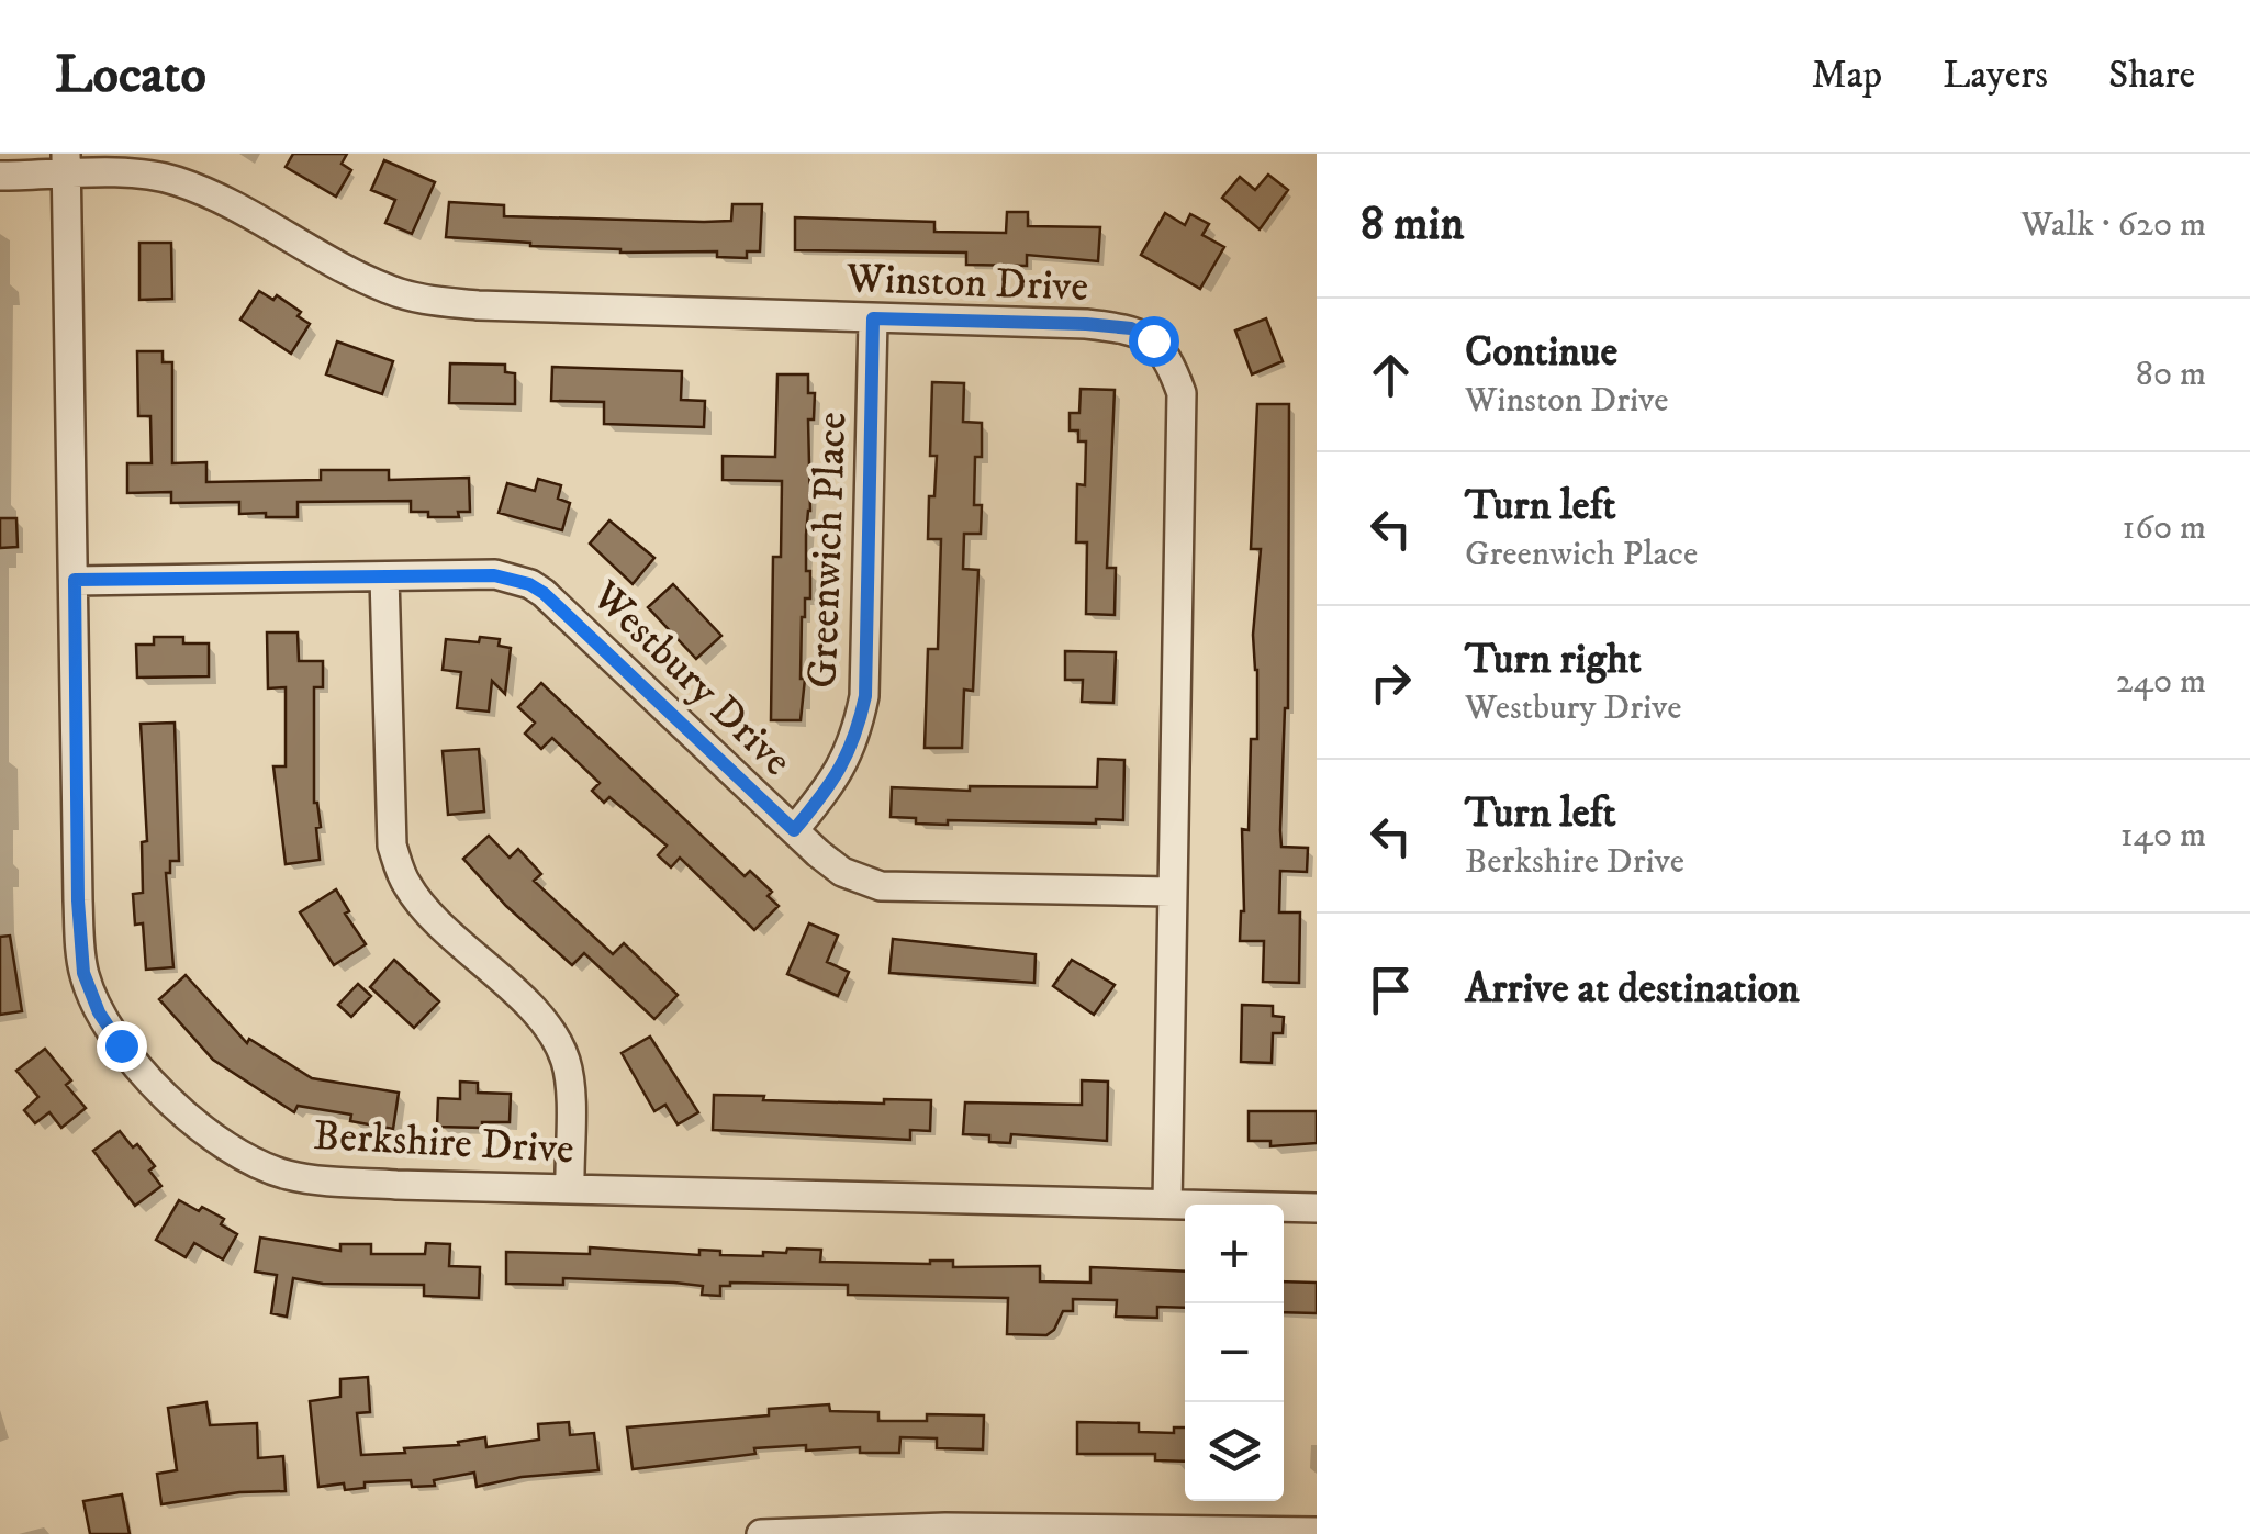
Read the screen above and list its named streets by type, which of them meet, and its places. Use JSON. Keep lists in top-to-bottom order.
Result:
{
  "streets": {
    "street": [
      "Winston Drive",
      "Greenwich Place",
      "Westbury Drive",
      "Berkshire Drive"
    ]
  },
  "crossings": [
    ["Winston Drive", "Greenwich Place"],
    ["Winston Drive", "Westbury Drive"],
    ["Winston Drive", "Berkshire Drive"],
    ["Greenwich Place", "Westbury Drive"],
    ["Westbury Drive", "Berkshire Drive"]
  ],
  "page": {
    "header": "Locato",
    "nav": ["Map", "Layers", "Share"],
    "heading": ["8 min", "Walk · 620 m"],
    "list": [
      ["Continue", "Winston Drive", "80 m"],
      ["Turn left", "Greenwich Place", "160 m"],
      ["Turn right", "Westbury Drive", "240 m"],
      ["Turn left", "Berkshire Drive", "140 m"],
      "Arrive at destination"
    ],
    "map_buttons": ["+", "−"]
  }
}
